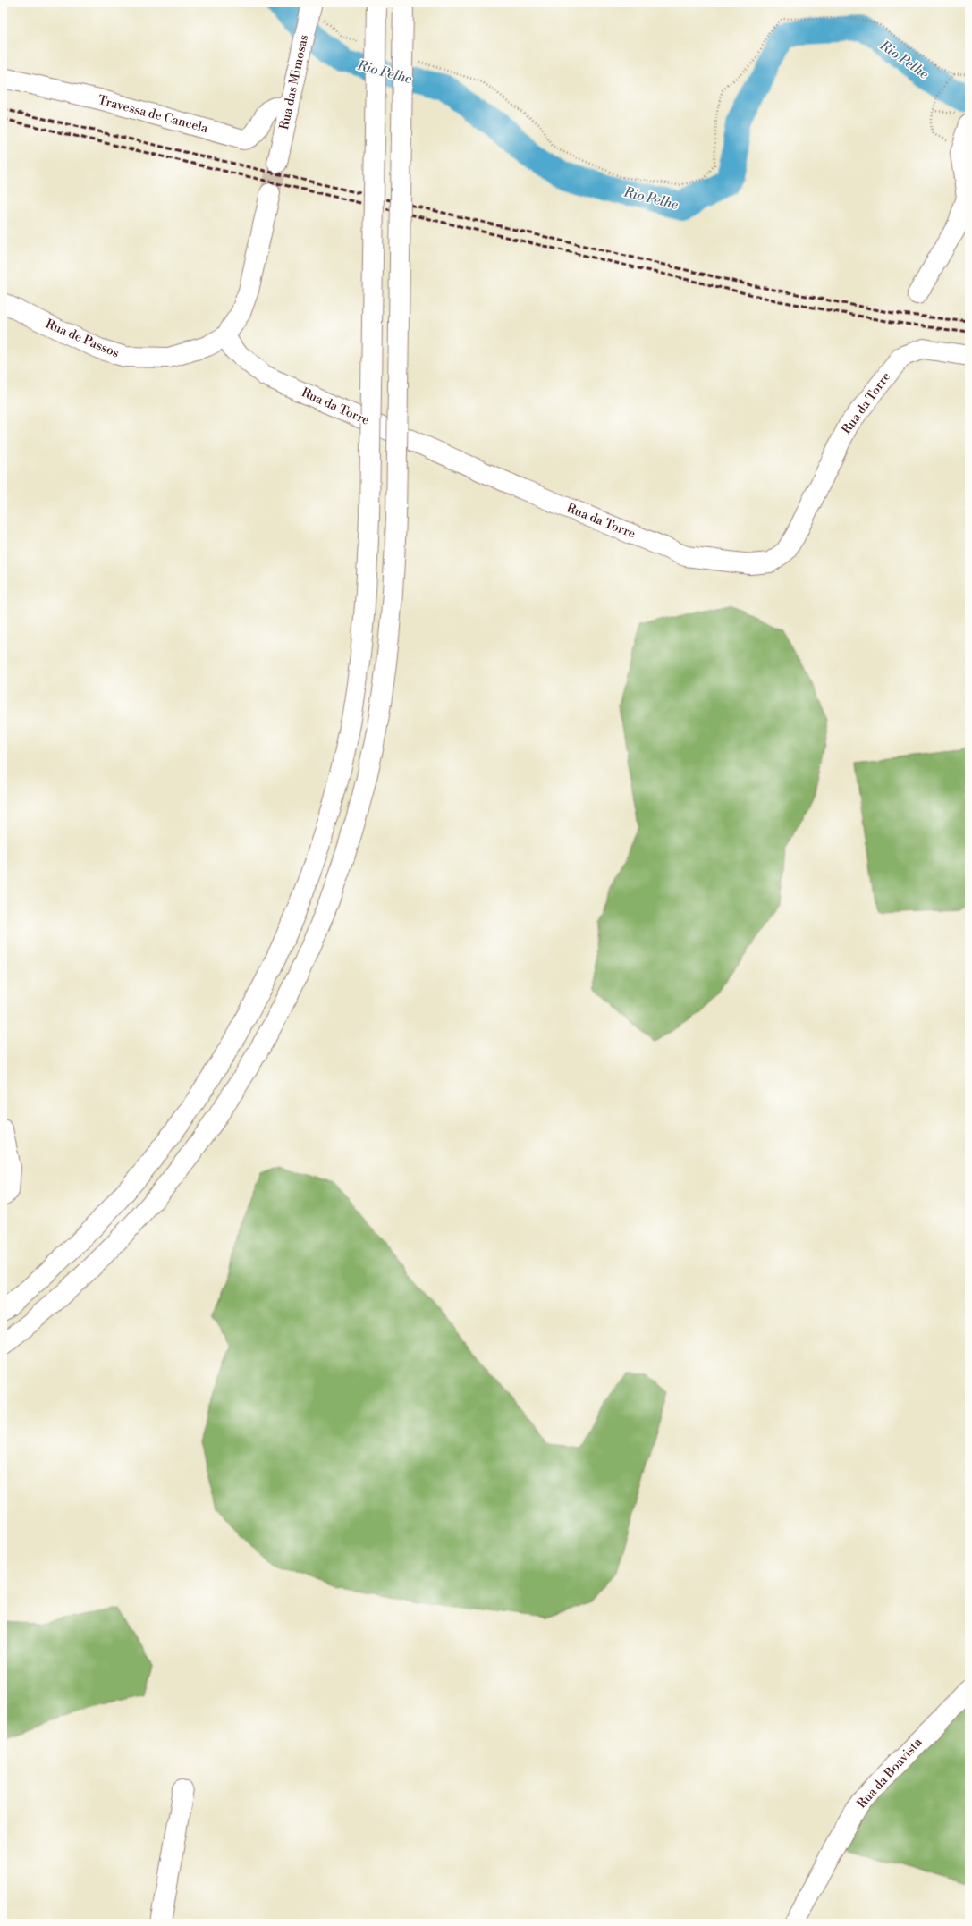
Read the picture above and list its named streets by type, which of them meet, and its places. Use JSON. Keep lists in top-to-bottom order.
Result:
{
  "streets": {
    "main road": [
      "Rua das Mimosas",
      "Travessa de Cancela",
      "Rua de Passos",
      "Rua da Torre",
      "Rua da Boavista"
    ]
  },
  "crossings": [
    ["Rua das Mimosas", "Travessa de Cancela"],
    ["Rua de Passos", "Rua da Torre"]
  ],
  "water": ["Rio Pelhe"]
}
